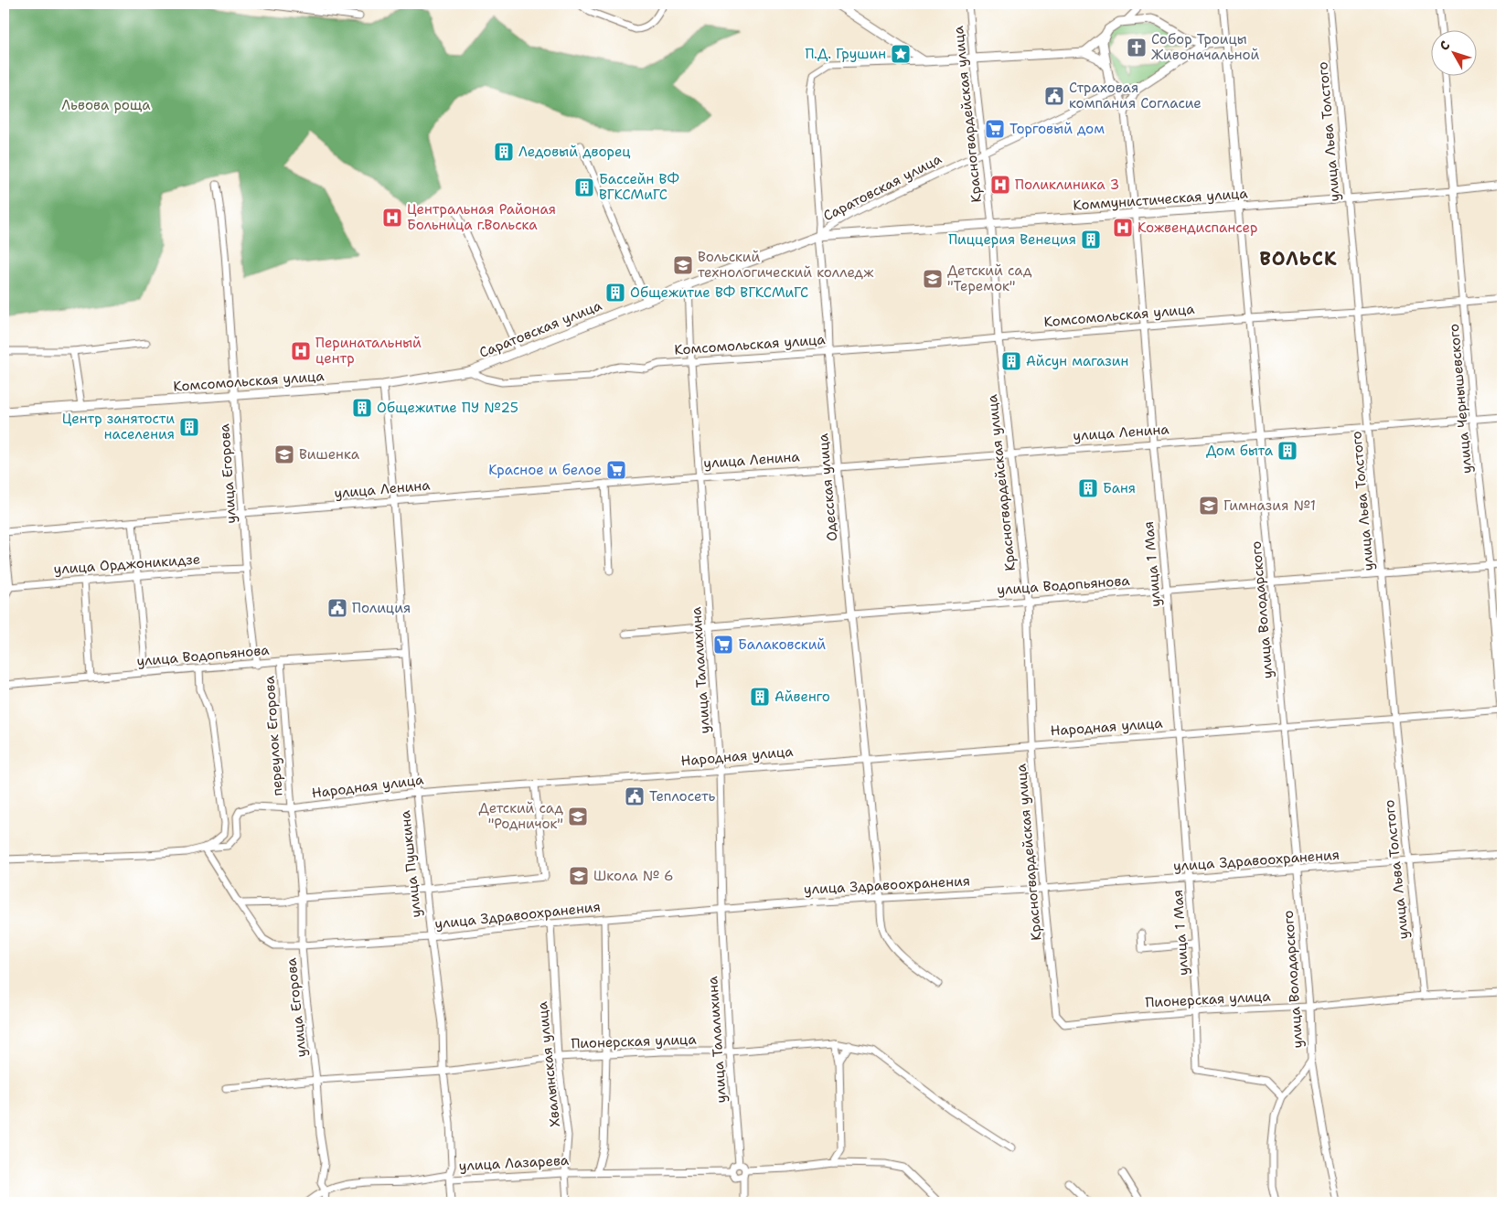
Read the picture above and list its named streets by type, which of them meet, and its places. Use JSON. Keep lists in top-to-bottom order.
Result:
{
  "streets": {
    "main road": [
      "Саратовская улица",
      "Коммунистическая улица",
      "Комсомольская улица",
      "улица Володарского"
    ],
    "street": [
      "Красногвардейская улица",
      "улица Льва Толстого",
      "улица Чернышевского",
      "улица Ленина",
      "улица Егорова",
      "Одесская улица",
      "улица Орджоникидзе",
      "улица 1 Мая",
      "улица Водопьянова",
      "улица Талалихина",
      "Народная улица",
      "переулок Егорова",
      "улица Здравоохранения",
      "улица Пушкина",
      "Пионерская улица",
      "Хвалынская улица",
      "улица Лазарева"
    ]
  },
  "crossings": [
    ["Красногвардейская улица", "Саратовская улица"],
    ["Красногвардейская улица", "Коммунистическая улица"],
    ["Красногвардейская улица", "Комсомольская улица"],
    ["Красногвардейская улица", "улица Ленина"],
    ["Красногвардейская улица", "улица Водопьянова"],
    ["Красногвардейская улица", "Народная улица"],
    ["Красногвардейская улица", "улица Здравоохранения"],
    ["Красногвардейская улица", "Пионерская улица"],
    ["улица Льва Толстого", "Коммунистическая улица"],
    ["улица Льва Толстого", "Комсомольская улица"],
    ["улица Льва Толстого", "улица Ленина"],
    ["улица Льва Толстого", "улица Водопьянова"],
    ["улица Льва Толстого", "Народная улица"],
    ["улица Льва Толстого", "улица Здравоохранения"],
    ["улица Льва Толстого", "Пионерская улица"],
    ["Саратовская улица", "Коммунистическая улица"],
    ["Саратовская улица", "Комсомольская улица"],
    ["Саратовская улица", "Одесская улица"],
    ["Саратовская улица", "улица 1 Мая"],
    ["Саратовская улица", "улица Талалихина"],
    ["Коммунистическая улица", "улица Чернышевского"],
    ["Коммунистическая улица", "Одесская улица"],
    ["Коммунистическая улица", "улица 1 Мая"],
    ["Коммунистическая улица", "улица Володарского"],
    ["Комсомольская улица", "улица Чернышевского"],
    ["Комсомольская улица", "улица Егорова"],
    ["Комсомольская улица", "Одесская улица"],
    ["Комсомольская улица", "улица 1 Мая"],
    ["Комсомольская улица", "улица Володарского"],
    ["Комсомольская улица", "улица Талалихина"],
    ["Комсомольская улица", "улица Пушкина"],
    ["улица Чернышевского", "улица Ленина"],
    ["улица Чернышевского", "улица Водопьянова"],
    ["улица Чернышевского", "Народная улица"],
    ["улица Ленина", "улица Егорова"],
    ["улица Ленина", "Одесская улица"],
    ["улица Ленина", "улица 1 Мая"],
    ["улица Ленина", "улица Володарского"],
    ["улица Ленина", "улица Талалихина"],
    ["улица Ленина", "улица Пушкина"],
    ["улица Егорова", "улица Орджоникидзе"],
    ["улица Егорова", "улица Водопьянова"],
    ["улица Егорова", "Народная улица"],
    ["улица Егорова", "переулок Егорова"],
    ["улица Егорова", "улица Здравоохранения"],
    ["улица Егорова", "Пионерская улица"],
    ["улица Егорова", "улица Лазарева"],
    ["Одесская улица", "улица Водопьянова"],
    ["Одесская улица", "Народная улица"],
    ["Одесская улица", "улица Здравоохранения"],
    ["улица 1 Мая", "улица Водопьянова"],
    ["улица 1 Мая", "улица Володарского"],
    ["улица 1 Мая", "Народная улица"],
    ["улица 1 Мая", "улица Здравоохранения"],
    ["улица 1 Мая", "Пионерская улица"],
    ["улица Водопьянова", "улица Володарского"],
    ["улица Водопьянова", "улица Талалихина"],
    ["улица Водопьянова", "переулок Егорова"],
    ["улица Водопьянова", "улица Пушкина"],
    ["улица Володарского", "Народная улица"],
    ["улица Володарского", "улица Здравоохранения"],
    ["улица Володарского", "Пионерская улица"],
    ["улица Талалихина", "Народная улица"],
    ["улица Талалихина", "улица Здравоохранения"],
    ["улица Талалихина", "Пионерская улица"],
    ["улица Талалихина", "улица Лазарева"],
    ["Народная улица", "переулок Егорова"],
    ["Народная улица", "улица Пушкина"],
    ["улица Здравоохранения", "улица Пушкина"],
    ["улица Здравоохранения", "Хвалынская улица"],
    ["улица Пушкина", "Пионерская улица"],
    ["улица Пушкина", "улица Лазарева"],
    ["Пионерская улица", "Хвалынская улица"],
    ["Хвалынская улица", "улица Лазарева"]
  ],
  "districts": ["ВОЛЬСК"],
  "parks": ["Львова роща"],
  "places": {
    "church": ["Собор Троицы Живоначальной"],
    "place": ["П.Д. Грушин"],
    "public building": ["Страховая компания Согласие", "Полиция", "Теплосеть"],
    "supermarket": ["Торговый дом", "Красное и белое", "Балаковский"],
    "building": [
      "Ледовый дворец",
      "Бассейн ВФ ВГКСМиГС",
      "Пиццерия Венеция",
      "Общежитие ВФ ВГКСМиГС",
      "Айсун магазин",
      "Общежитие ПУ №25",
      "Центр занятости населения",
      "Дом быта",
      "Баня",
      "Айвенго"
    ],
    "hospital": [
      "Поликлиника 3",
      "Центральная Районая Больница г.Вольска",
      "Кожвендиспансер",
      "Перинатальный центр"
    ],
    "school or university": [
      "Вольский технологический колледж",
      "Детский сад \"Теремок\"",
      "Вишенка",
      "Гимназия №1",
      "Детский сад \"Родничок\"",
      "Школа № 6"
    ]
  },
  "north": "top left"
}
